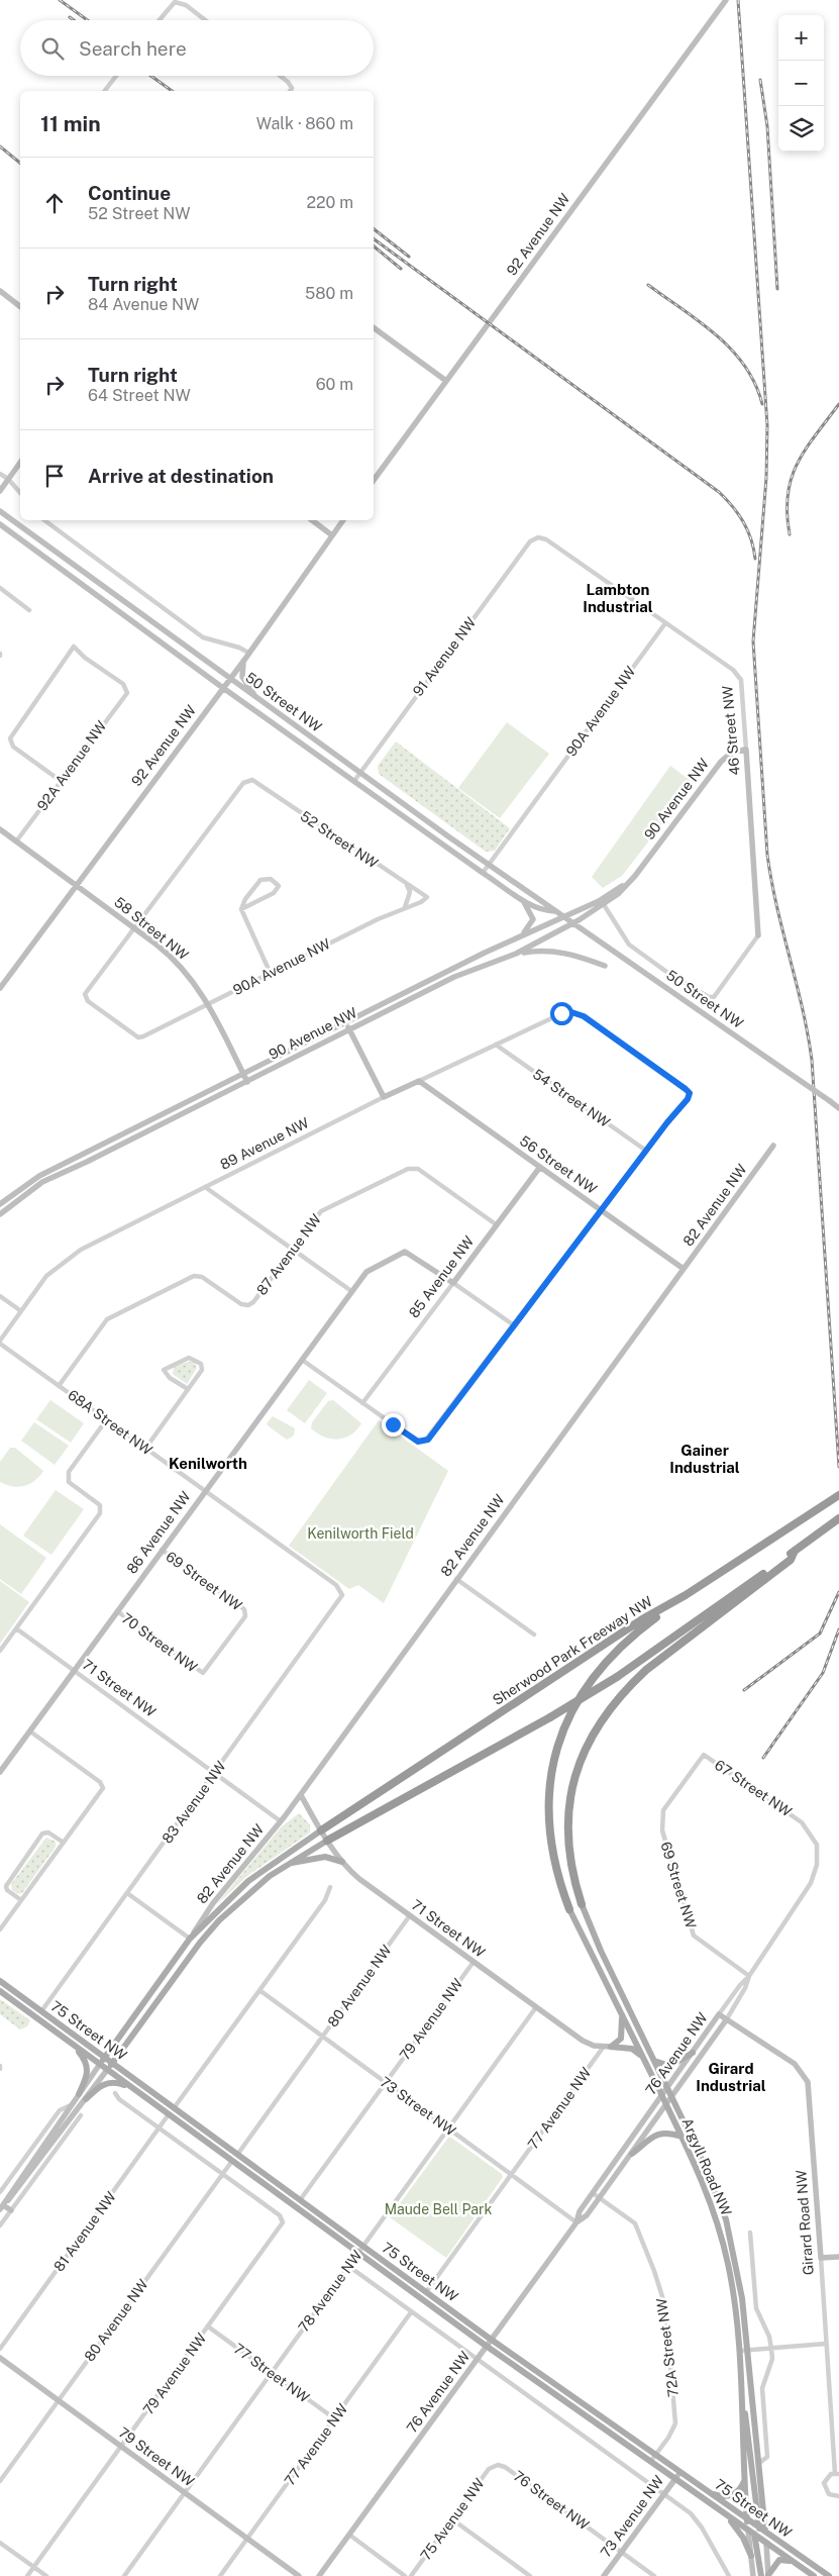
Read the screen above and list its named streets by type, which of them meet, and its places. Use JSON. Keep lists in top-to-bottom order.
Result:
{
  "streets": {
    "highway": ["Sherwood Park Freeway NW"],
    "main road": ["82 Avenue NW", "75 Street NW", "Argyll Road NW"],
    "street": [
      "92 Avenue NW",
      "91 Avenue NW",
      "50 Street NW",
      "90A Avenue NW",
      "46 Street NW",
      "92A Avenue NW",
      "90 Avenue NW",
      "52 Street NW",
      "58 Street NW",
      "54 Street NW",
      "89 Avenue NW",
      "56 Street NW",
      "87 Avenue NW",
      "85 Avenue NW",
      "68A Street NW",
      "86 Avenue NW",
      "69 Street NW",
      "70 Street NW",
      "71 Street NW",
      "67 Street NW",
      "83 Avenue NW",
      "80 Avenue NW",
      "79 Avenue NW",
      "76 Avenue NW",
      "73 Street NW",
      "77 Avenue NW",
      "Girard Road NW",
      "81 Avenue NW",
      "78 Avenue NW",
      "72A Street NW",
      "77 Street NW",
      "79 Street NW",
      "76 Street NW",
      "73 Avenue NW",
      "75 Avenue NW"
    ]
  },
  "crossings": [
    ["92 Avenue NW", "50 Street NW"],
    ["92 Avenue NW", "58 Street NW"],
    ["91 Avenue NW", "50 Street NW"],
    ["91 Avenue NW", "46 Street NW"],
    ["50 Street NW", "90A Avenue NW"],
    ["50 Street NW", "90 Avenue NW"],
    ["90A Avenue NW", "46 Street NW"],
    ["90A Avenue NW", "52 Street NW"],
    ["90A Avenue NW", "58 Street NW"],
    ["46 Street NW", "90 Avenue NW"],
    ["92A Avenue NW", "58 Street NW"],
    ["90 Avenue NW", "58 Street NW"],
    ["52 Street NW", "58 Street NW"],
    ["54 Street NW", "89 Avenue NW"],
    ["89 Avenue NW", "56 Street NW"],
    ["89 Avenue NW", "68A Street NW"],
    ["56 Street NW", "82 Avenue NW"],
    ["56 Street NW", "85 Avenue NW"],
    ["82 Avenue NW", "Sherwood Park Freeway NW"],
    ["82 Avenue NW", "71 Street NW"],
    ["82 Avenue NW", "75 Street NW"],
    ["87 Avenue NW", "85 Avenue NW"],
    ["87 Avenue NW", "68A Street NW"],
    ["85 Avenue NW", "86 Avenue NW"],
    ["68A Street NW", "86 Avenue NW"],
    ["68A Street NW", "83 Avenue NW"],
    ["86 Avenue NW", "69 Street NW"],
    ["86 Avenue NW", "70 Street NW"],
    ["86 Avenue NW", "71 Street NW"],
    ["69 Street NW", "70 Street NW"],
    ["69 Street NW", "67 Street NW"],
    ["69 Street NW", "76 Avenue NW"],
    ["Sherwood Park Freeway NW", "71 Street NW"],
    ["71 Street NW", "83 Avenue NW"],
    ["71 Street NW", "80 Avenue NW"],
    ["71 Street NW", "79 Avenue NW"],
    ["71 Street NW", "77 Avenue NW"],
    ["71 Street NW", "78 Avenue NW"],
    ["67 Street NW", "76 Avenue NW"],
    ["83 Avenue NW", "75 Street NW"],
    ["80 Avenue NW", "79 Avenue NW"],
    ["80 Avenue NW", "75 Street NW"],
    ["80 Avenue NW", "73 Street NW"],
    ["80 Avenue NW", "79 Street NW"],
    ["79 Avenue NW", "75 Street NW"],
    ["79 Avenue NW", "73 Street NW"],
    ["79 Avenue NW", "77 Street NW"],
    ["79 Avenue NW", "79 Street NW"],
    ["75 Street NW", "76 Avenue NW"],
    ["75 Street NW", "77 Avenue NW"],
    ["75 Street NW", "Argyll Road NW"],
    ["75 Street NW", "81 Avenue NW"],
    ["75 Street NW", "78 Avenue NW"],
    ["75 Street NW", "72A Street NW"],
    ["75 Street NW", "73 Avenue NW"],
    ["76 Avenue NW", "73 Street NW"],
    ["76 Avenue NW", "Argyll Road NW"],
    ["76 Avenue NW", "Girard Road NW"],
    ["76 Avenue NW", "72A Street NW"],
    ["73 Street NW", "77 Avenue NW"],
    ["73 Street NW", "78 Avenue NW"],
    ["77 Avenue NW", "77 Street NW"],
    ["77 Avenue NW", "79 Street NW"],
    ["78 Avenue NW", "77 Street NW"],
    ["78 Avenue NW", "79 Street NW"],
    ["76 Street NW", "73 Avenue NW"],
    ["76 Street NW", "75 Avenue NW"]
  ],
  "districts": [
    "Lambton Industrial",
    "Gainer Industrial",
    "Kenilworth",
    "Girard Industrial"
  ],
  "parks": ["Kenilworth Field", "Maude Bell Park"],
  "page": {
    "map_buttons": ["+", "−"],
    "search": "Search here",
    "heading": ["11 min", "Walk · 860 m"],
    "list": [
      ["Continue", "52 Street NW", "220 m"],
      ["Turn right", "84 Avenue NW", "580 m"],
      ["Turn right", "64 Street NW", "60 m"],
      "Arrive at destination"
    ]
  }
}
